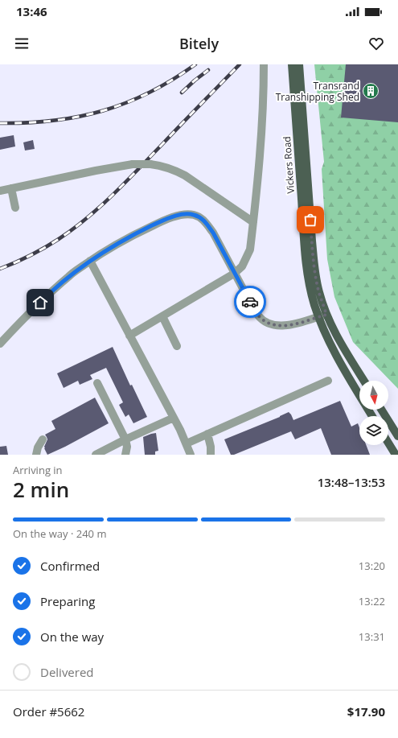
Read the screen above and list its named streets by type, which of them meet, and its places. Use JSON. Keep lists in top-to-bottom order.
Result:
{
  "streets": {
    "main road": ["Vickers Road"]
  },
  "places": {
    "building": ["Transrand Transhipping Shed"]
  },
  "north": "bottom",
  "page": {
    "status": "13:46",
    "header": "Bitely",
    "heading": ["2 min", "Arriving in", "13:48–13:53"],
    "panel": ["Order #5662", "$17.90"],
    "bar": "On the way · 240 m",
    "list": [
      ["Confirmed", "13:20"],
      ["Preparing", "13:22"],
      ["On the way", "13:31"],
      "Delivered"
    ]
  }
}
